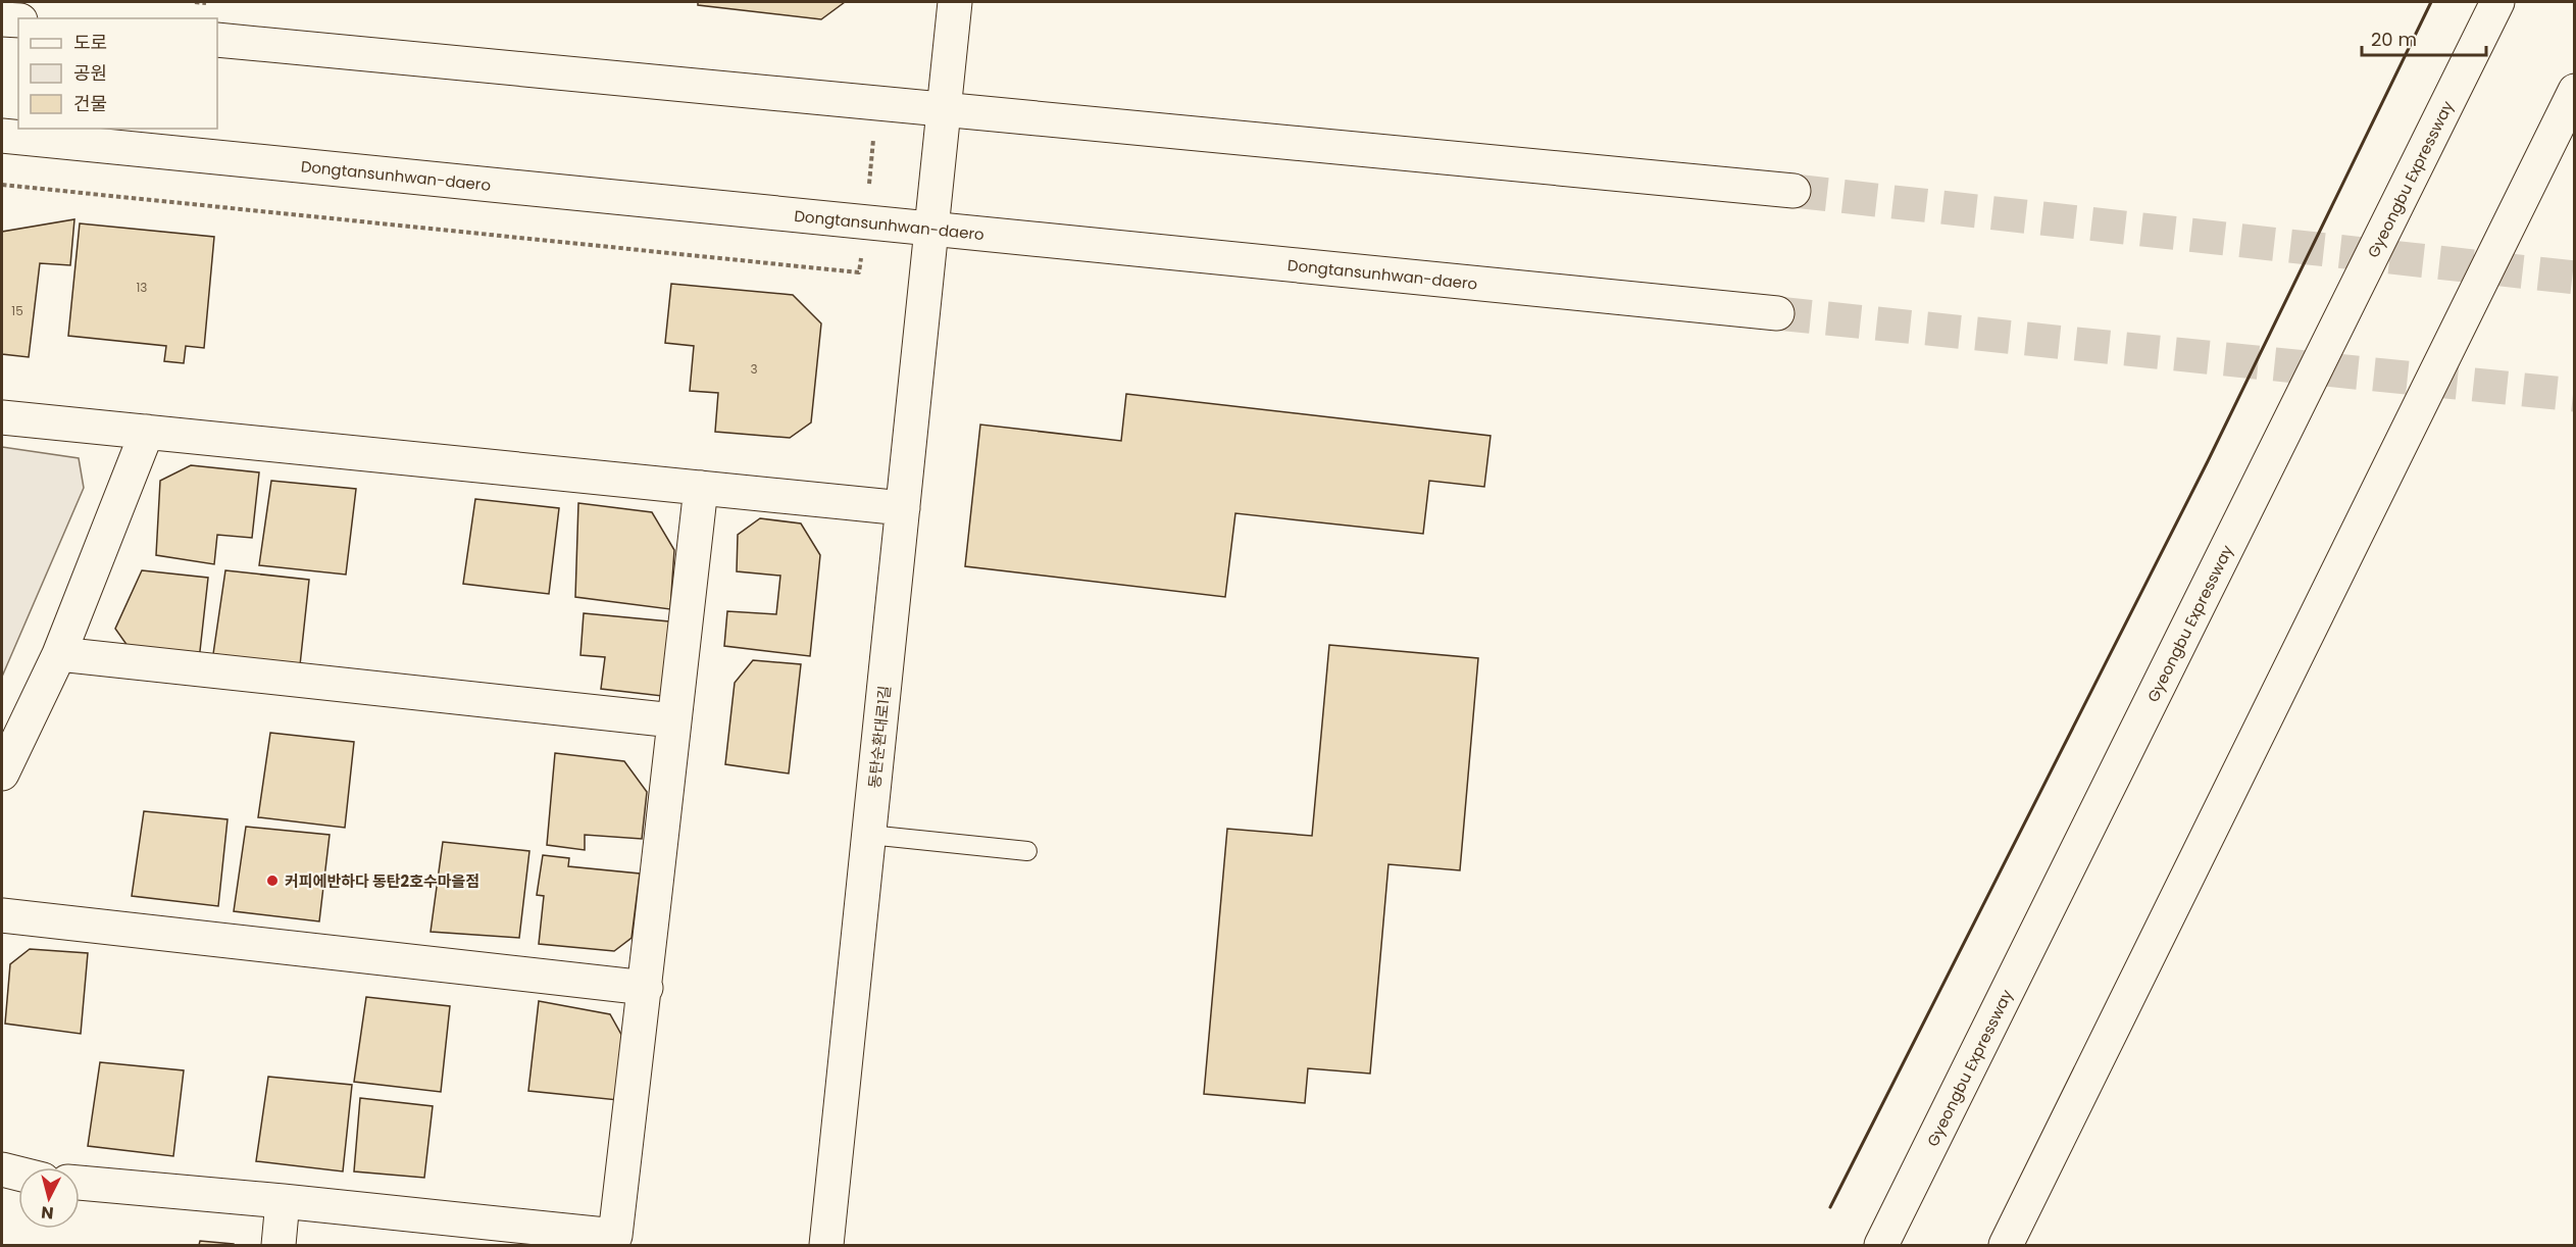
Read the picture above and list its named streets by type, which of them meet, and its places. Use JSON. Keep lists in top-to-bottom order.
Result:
{
  "streets": {
    "main road": ["Dongtansunhwan-daero", "Gyeongbu Expressway", "동탄순환대로1길"]
  },
  "crossings": [
    ["Dongtansunhwan-daero", "동탄순환대로1길"]
  ],
  "places": ["커피에반하다 동탄2호수마을점"],
  "house_numbers": ["13", "15", "3"],
  "legend": ["도로", "공원", "건물"],
  "scale_bar": "20 m",
  "north": "bottom"
}
